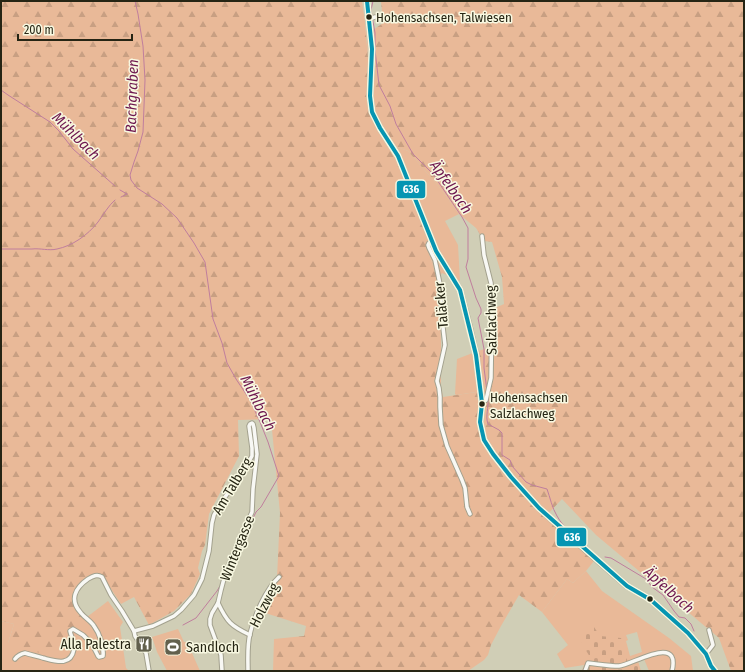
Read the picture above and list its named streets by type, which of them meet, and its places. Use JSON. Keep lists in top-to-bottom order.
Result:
{
  "streets": {
    "street": [
      "Taläcker",
      "Salzlachweg",
      "Am Talberg",
      "Wintergasse",
      "Holzweg"
    ]
  },
  "crossings": [
    ["Taläcker", "Salzlachweg"],
    ["Am Talberg", "Wintergasse"],
    ["Wintergasse", "Holzweg"]
  ],
  "water": ["Bachgraben", "Mühlbach", "Äpfelbach"],
  "places": {
    "other": ["Hohensachsen, Talwiesen", "Hohensachsen Salzlachweg"],
    "restaurant": ["Alla Palestra"],
    "sports": ["Sandloch"]
  },
  "lines": ["transit line 636"],
  "scale_bar": "200 m"
}
